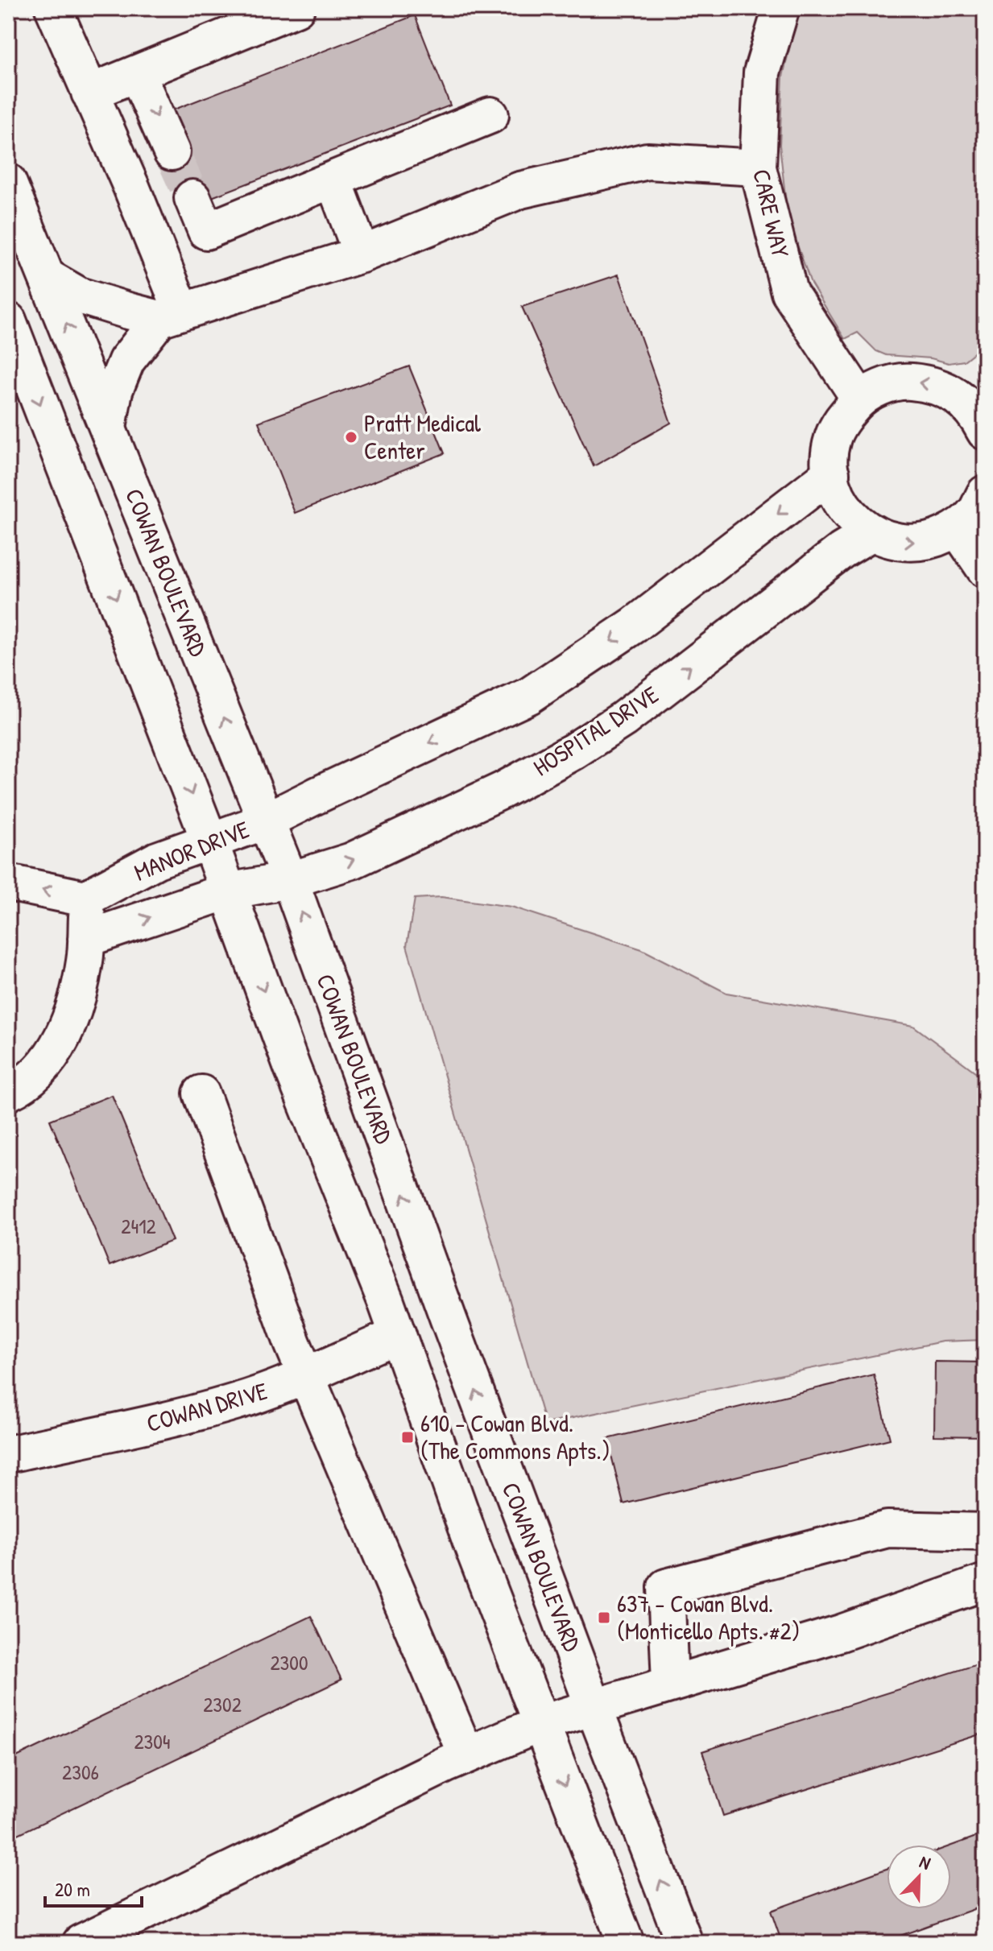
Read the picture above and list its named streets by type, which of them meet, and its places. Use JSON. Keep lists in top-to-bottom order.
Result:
{
  "streets": {
    "main road": [
      "CARE WAY",
      "COWAN BOULEVARD",
      "HOSPITAL DRIVE",
      "MANOR DRIVE",
      "COWAN DRIVE"
    ]
  },
  "crossings": [
    ["COWAN BOULEVARD", "HOSPITAL DRIVE"],
    ["COWAN BOULEVARD", "MANOR DRIVE"],
    ["HOSPITAL DRIVE", "MANOR DRIVE"]
  ],
  "places": {
    "other": ["Pratt Medical Center"],
    "transit": ["610 - Cowan Blvd. (The Commons Apts.)", "637 - Cowan Blvd. (Monticello Apts. #2)"]
  },
  "house_numbers": [
    "2412",
    "2300",
    "2302",
    "2304",
    "2306"
  ],
  "scale_bar": "20 m",
  "north": "top right"
}
